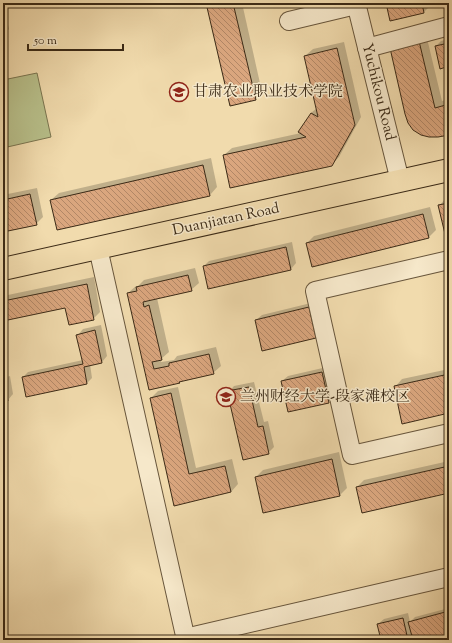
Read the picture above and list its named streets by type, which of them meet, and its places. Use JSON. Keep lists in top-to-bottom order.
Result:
{
  "streets": {
    "main road": ["Duanjiatan Road"],
    "street": ["Yuchikou Road"]
  },
  "crossings": [
    ["Yuchikou Road", "Duanjiatan Road"]
  ],
  "places": {
    "school or university": ["甘肃农业职业技术学院", "兰州财经大学-段家滩校区"]
  },
  "scale_bar": "50 m"
}
